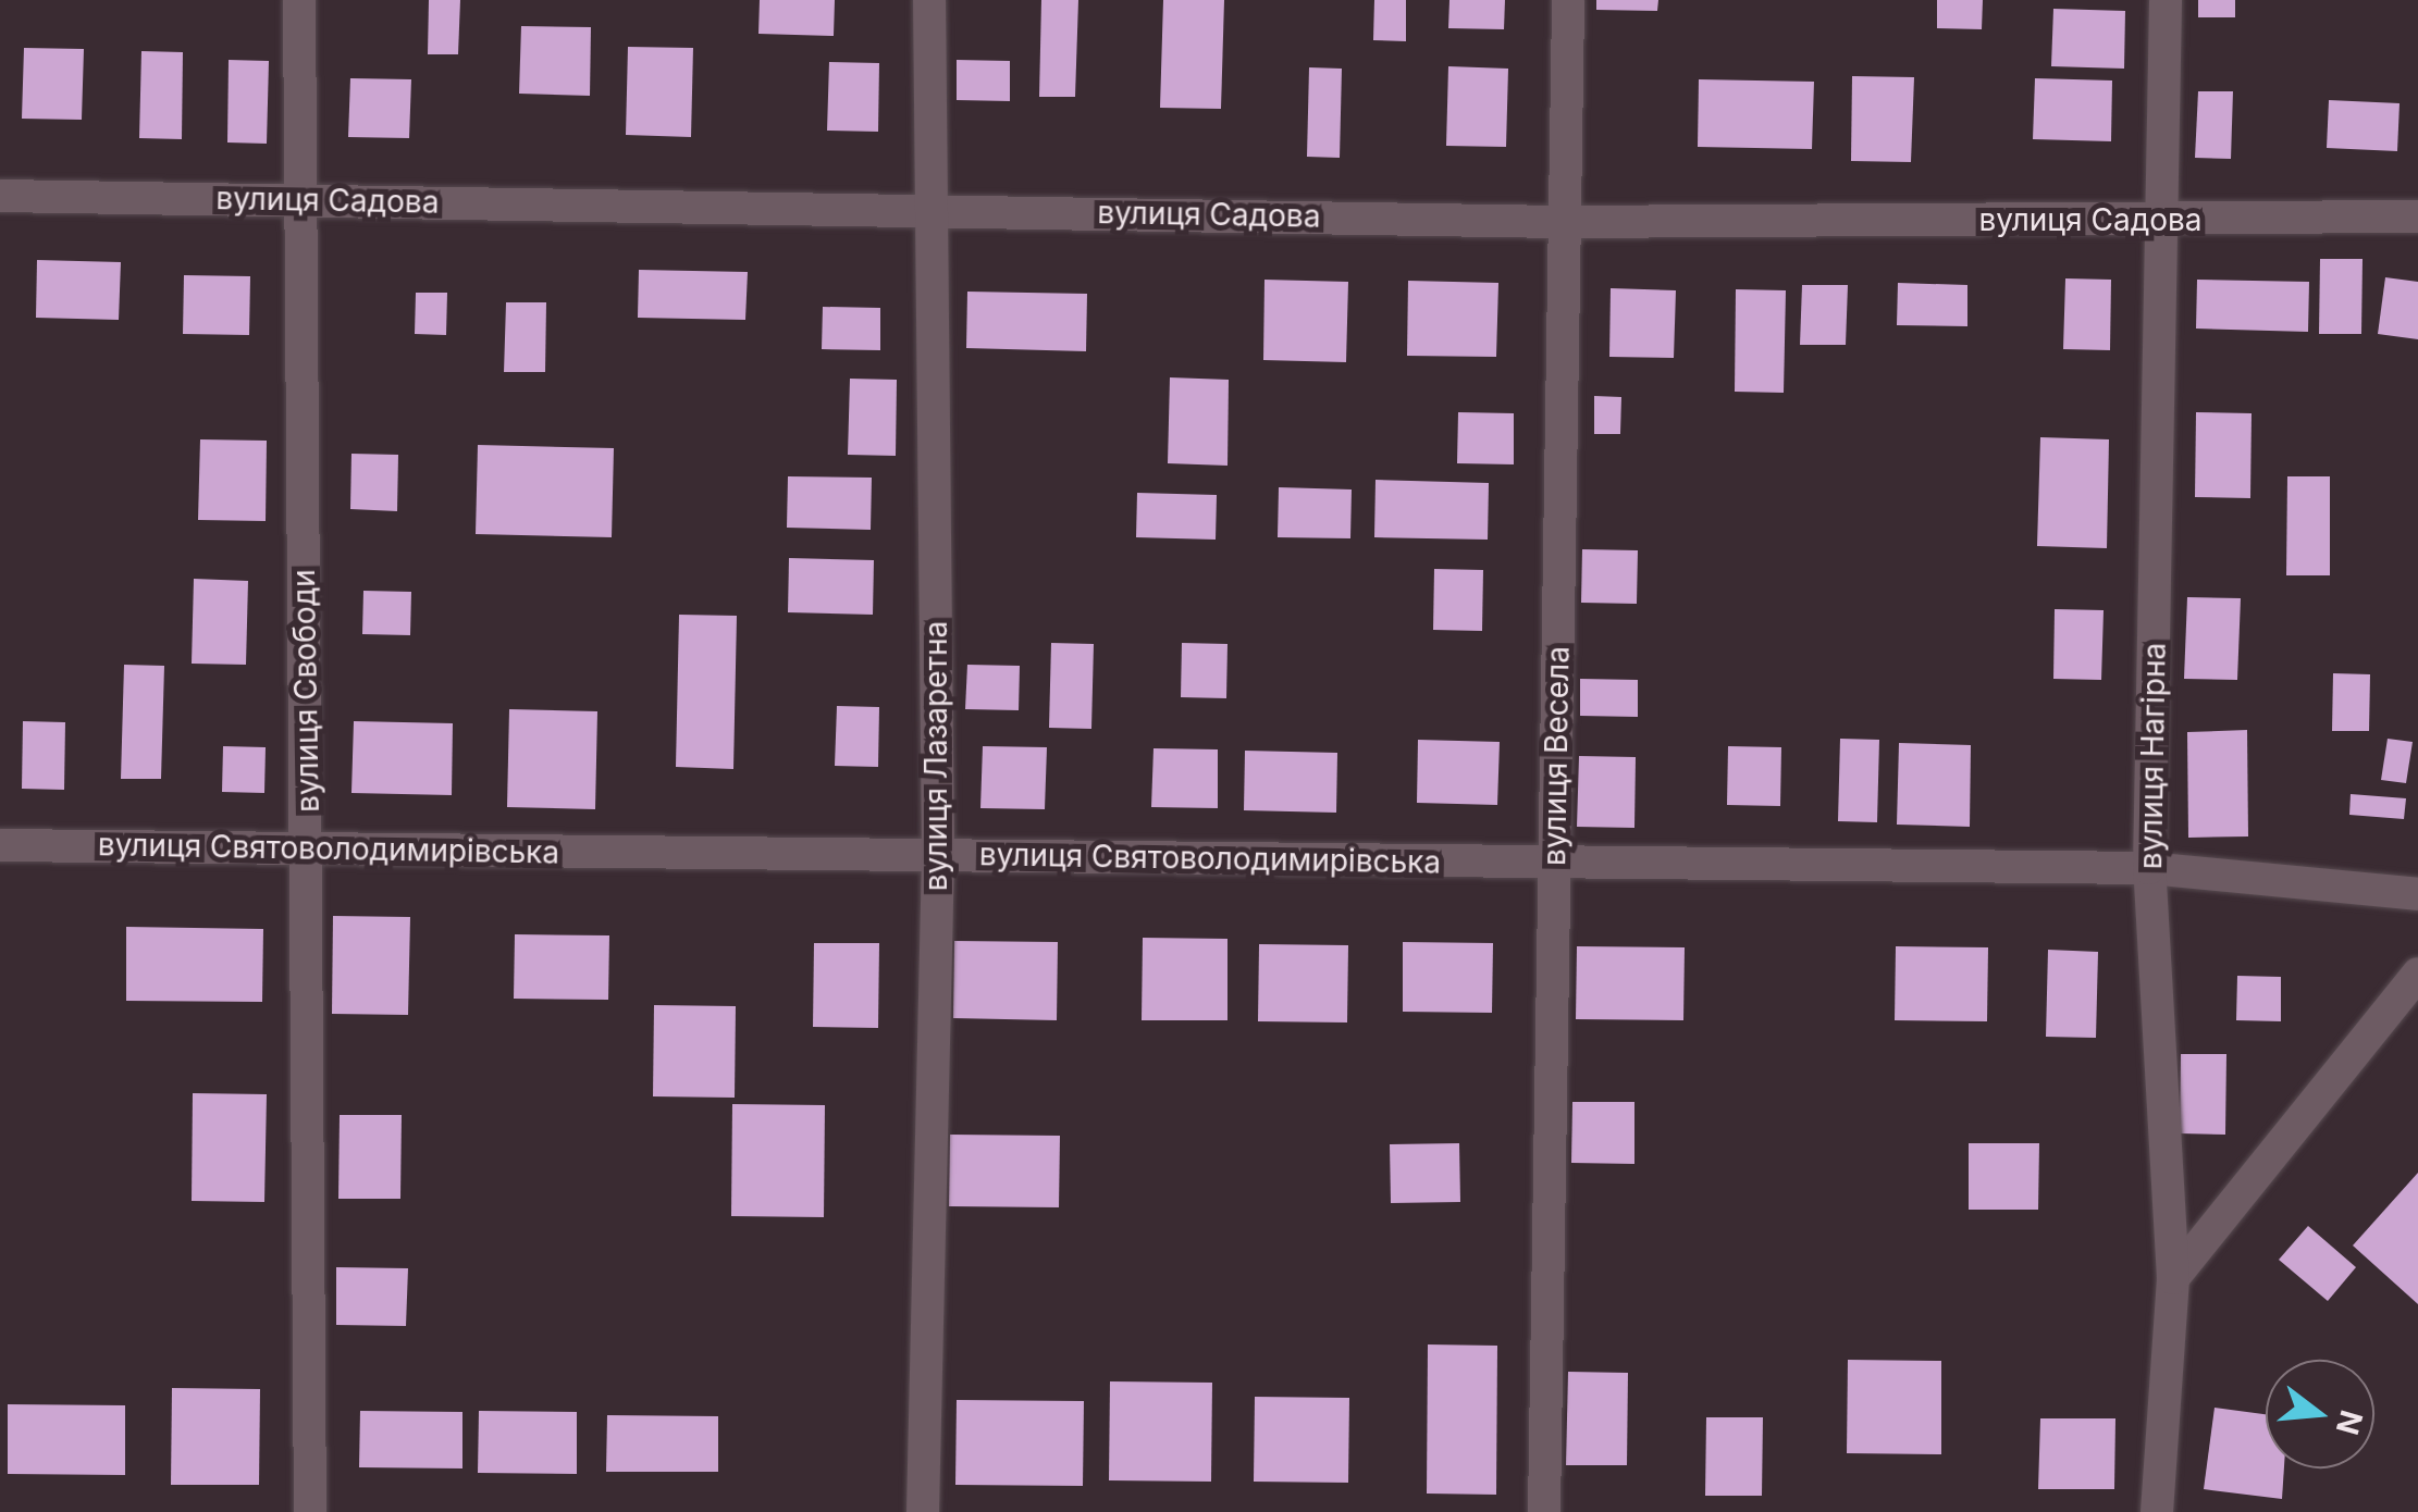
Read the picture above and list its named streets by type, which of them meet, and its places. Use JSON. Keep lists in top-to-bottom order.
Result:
{
  "streets": {
    "street": [
      "вулиця Садова",
      "вулиця Свободи",
      "вулиця Лазаретна",
      "вулиця Весела",
      "вулиця Нагірна",
      "вулиця Святоволодимирівська"
    ]
  },
  "crossings": [
    ["вулиця Садова", "вулиця Свободи"],
    ["вулиця Садова", "вулиця Лазаретна"],
    ["вулиця Садова", "вулиця Весела"],
    ["вулиця Садова", "вулиця Нагірна"],
    ["вулиця Свободи", "вулиця Святоволодимирівська"],
    ["вулиця Лазаретна", "вулиця Святоволодимирівська"],
    ["вулиця Весела", "вулиця Святоволодимирівська"],
    ["вулиця Нагірна", "вулиця Святоволодимирівська"]
  ],
  "north": "right"
}
